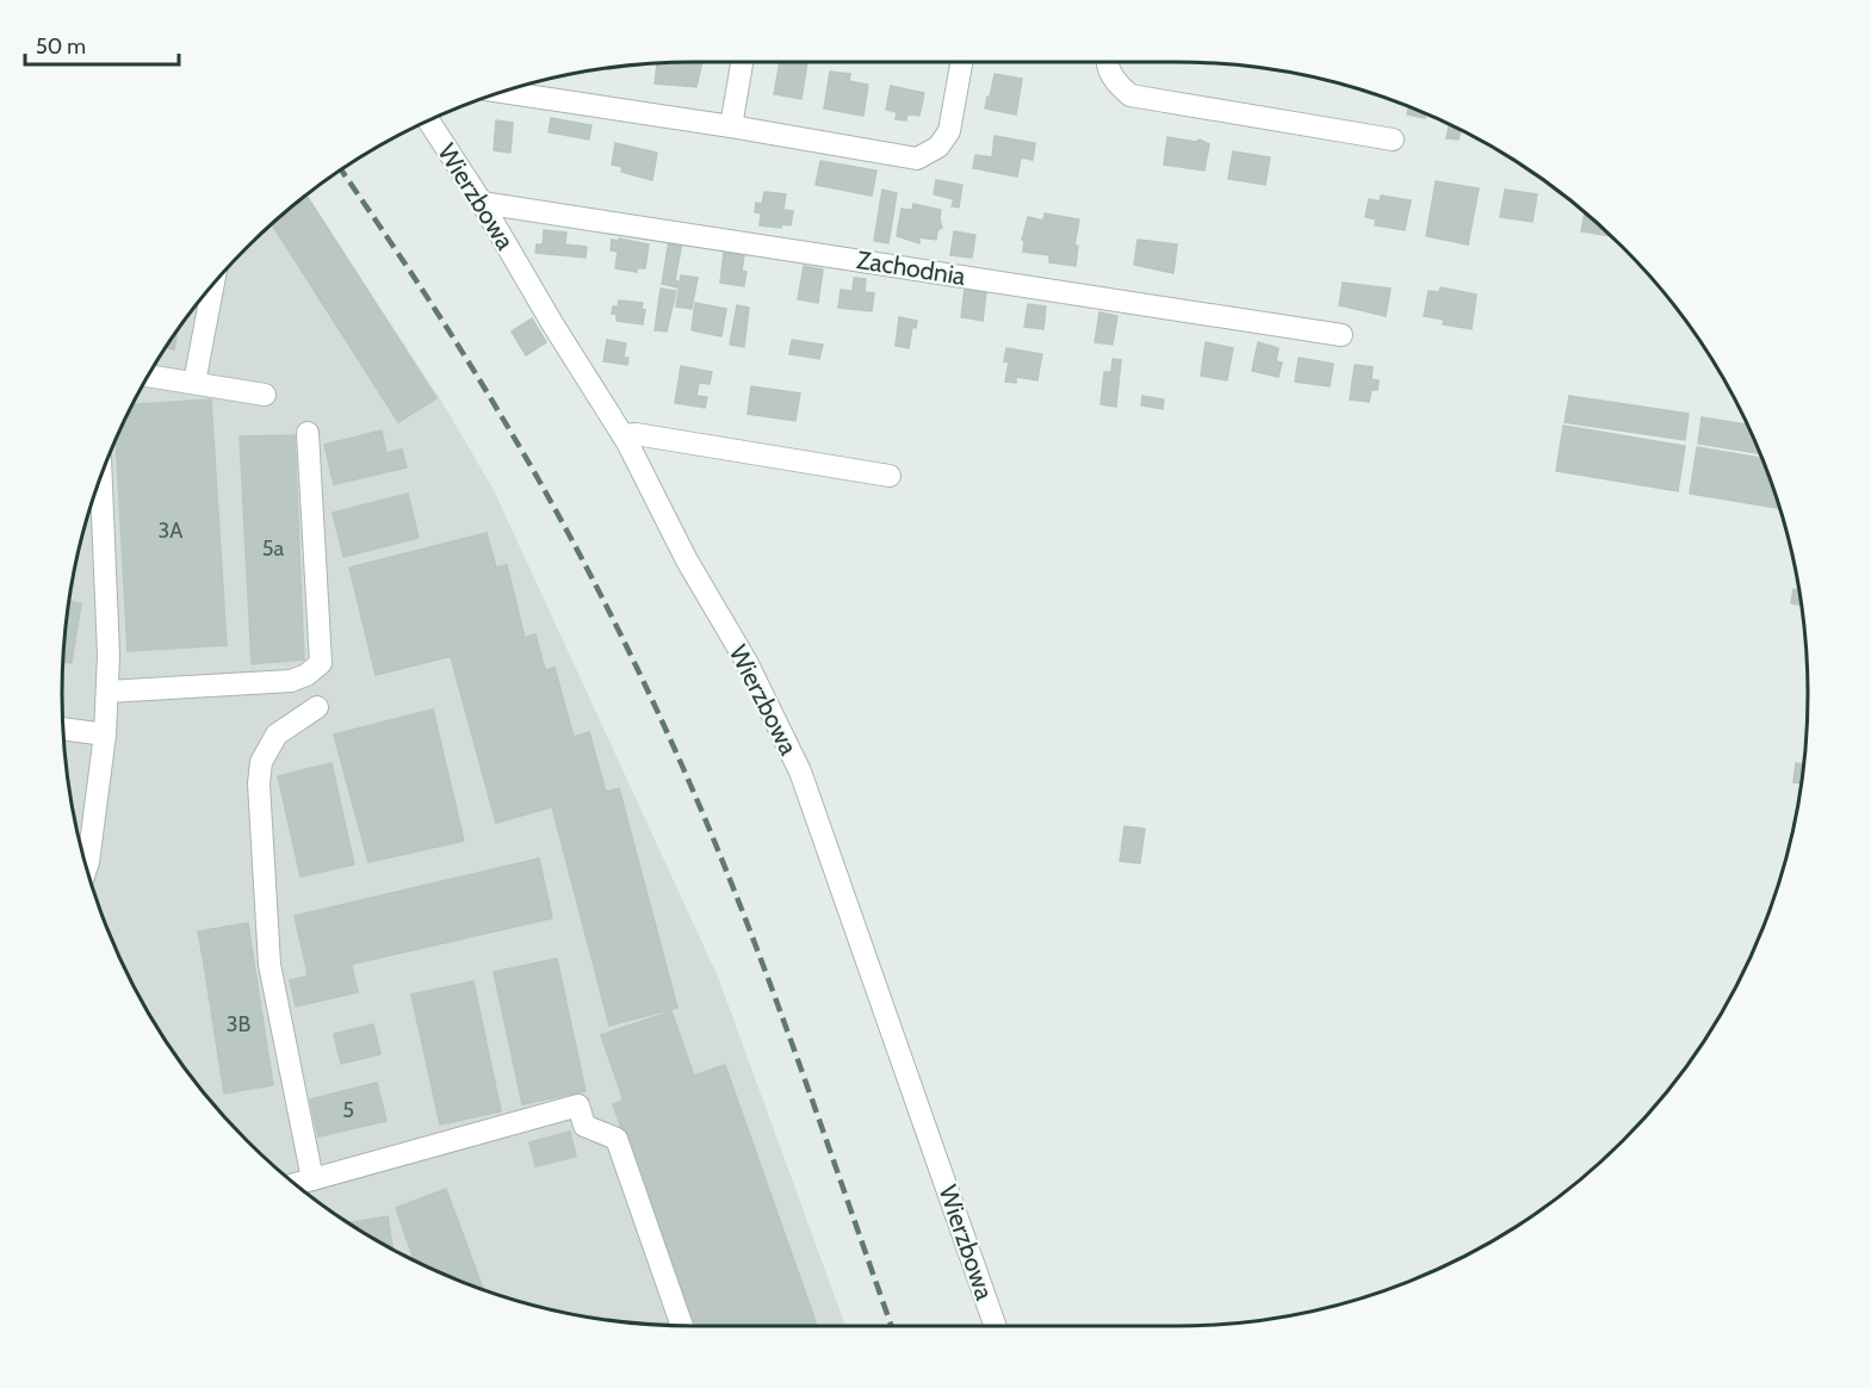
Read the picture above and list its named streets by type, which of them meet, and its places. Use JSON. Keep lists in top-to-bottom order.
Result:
{
  "streets": {
    "street": ["Wierzbowa", "Zachodnia"]
  },
  "crossings": [
    ["Wierzbowa", "Zachodnia"]
  ],
  "house_numbers": [
    "3A",
    "5a",
    "3B",
    "5"
  ],
  "scale_bar": "50 m"
}
